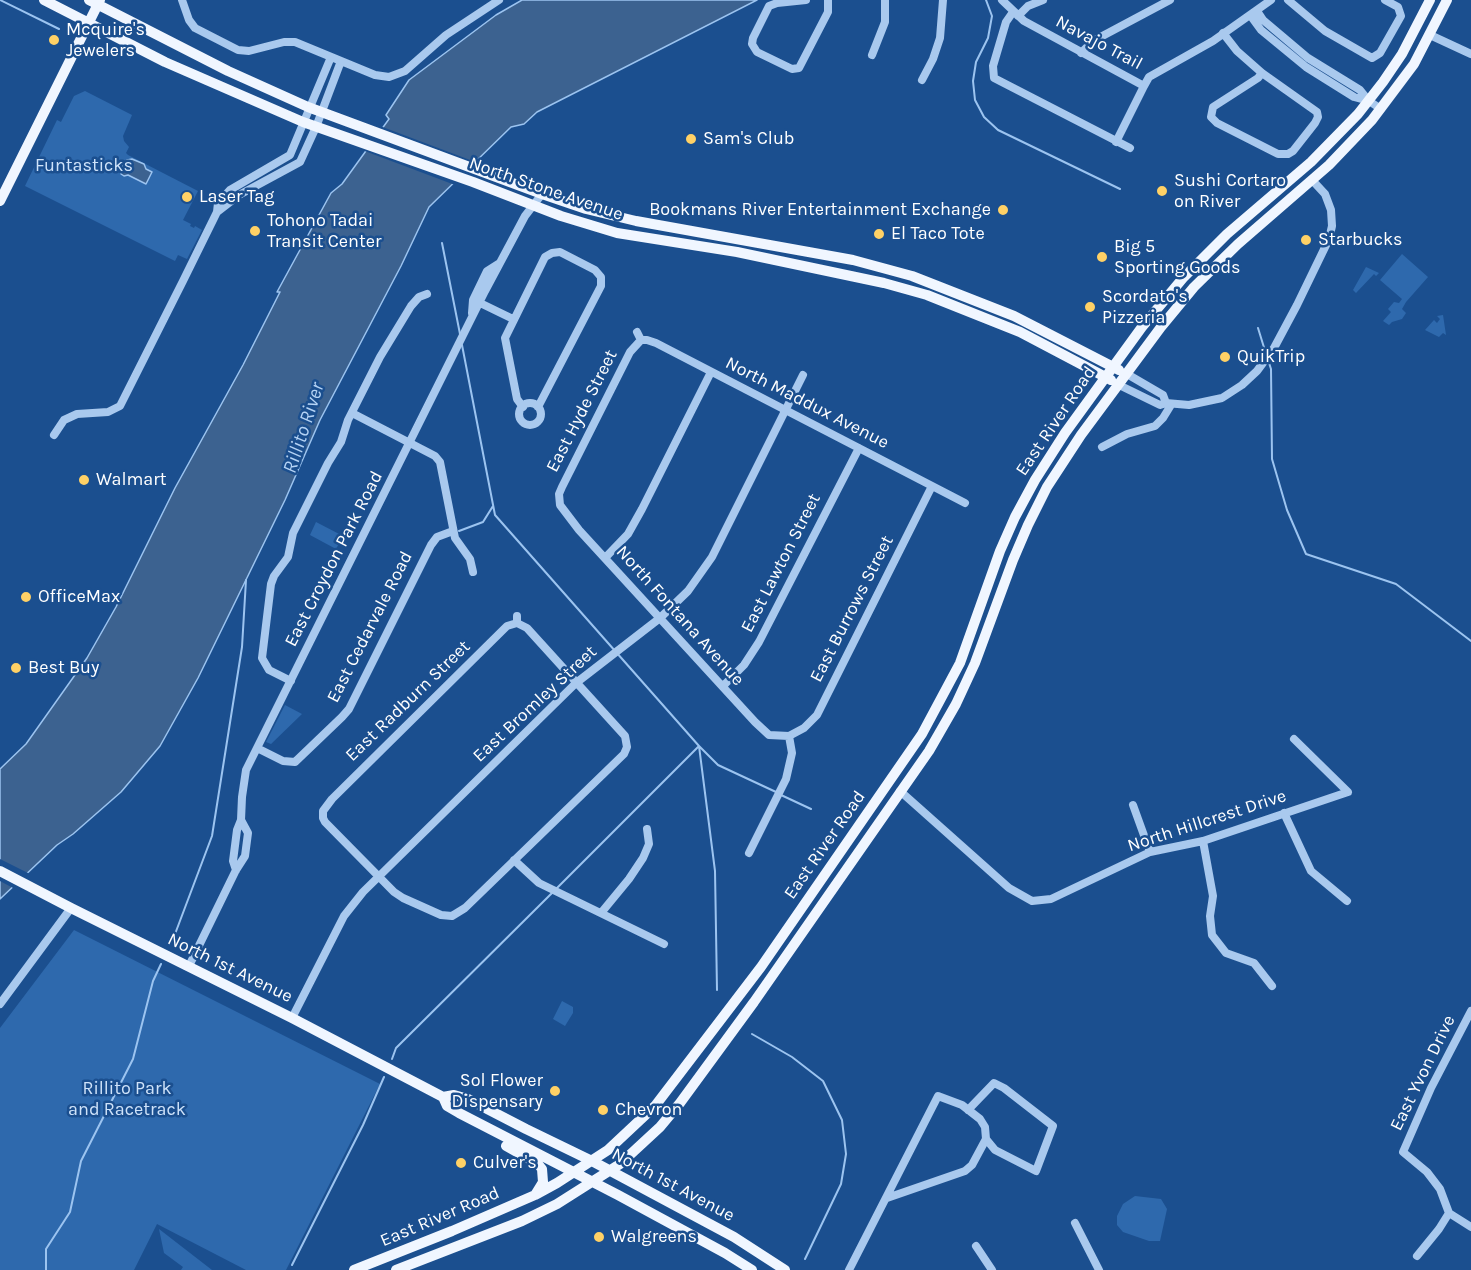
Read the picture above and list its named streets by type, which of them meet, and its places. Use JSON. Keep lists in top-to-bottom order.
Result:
{
  "streets": {
    "main road": ["North Stone Avenue", "East River Road", "North 1st Avenue"],
    "street": [
      "Navajo Trail",
      "North Maddux Avenue",
      "East Hyde Street",
      "East Croydon Park Road",
      "East Lawton Street",
      "East Burrows Street",
      "North Fontana Avenue",
      "East Cedarvale Road",
      "East Radburn Street",
      "East Bromley Street",
      "North Hillcrest Drive",
      "East Yvon Drive"
    ]
  },
  "crossings": [
    ["North Stone Avenue", "East River Road"],
    ["North Stone Avenue", "East Croydon Park Road"],
    ["North Maddux Avenue", "East Hyde Street"],
    ["North Maddux Avenue", "East Lawton Street"],
    ["North Maddux Avenue", "East Burrows Street"],
    ["North Maddux Avenue", "East Bromley Street"],
    ["East Hyde Street", "North Fontana Avenue"],
    ["East River Road", "North Hillcrest Drive"],
    ["East River Road", "North 1st Avenue"],
    ["East Croydon Park Road", "East Cedarvale Road"],
    ["East Croydon Park Road", "North 1st Avenue"],
    ["East Lawton Street", "North Fontana Avenue"],
    ["East Burrows Street", "North Fontana Avenue"],
    ["North Fontana Avenue", "East Bromley Street"],
    ["East Radburn Street", "East Bromley Street"],
    ["East Bromley Street", "North 1st Avenue"]
  ],
  "water": ["Rillito River"],
  "parks": ["Funtasticks", "Rillito Park and Racetrack"],
  "places": [
    "Mcquire's Jewelers",
    "Sam's Club",
    "Sushi Cortaro on River",
    "Laser Tag",
    "Bookmans River Entertainment Exchange",
    "Tohono Tadai Transit Center",
    "El Taco Tote",
    "Starbucks",
    "Big 5 Sporting Goods",
    "Scordato's Pizzeria",
    "QuikTrip",
    "Walmart",
    "OfficeMax",
    "Best Buy",
    "Sol Flower Dispensary",
    "Chevron",
    "Culver's",
    "Walgreens"
  ]
}
